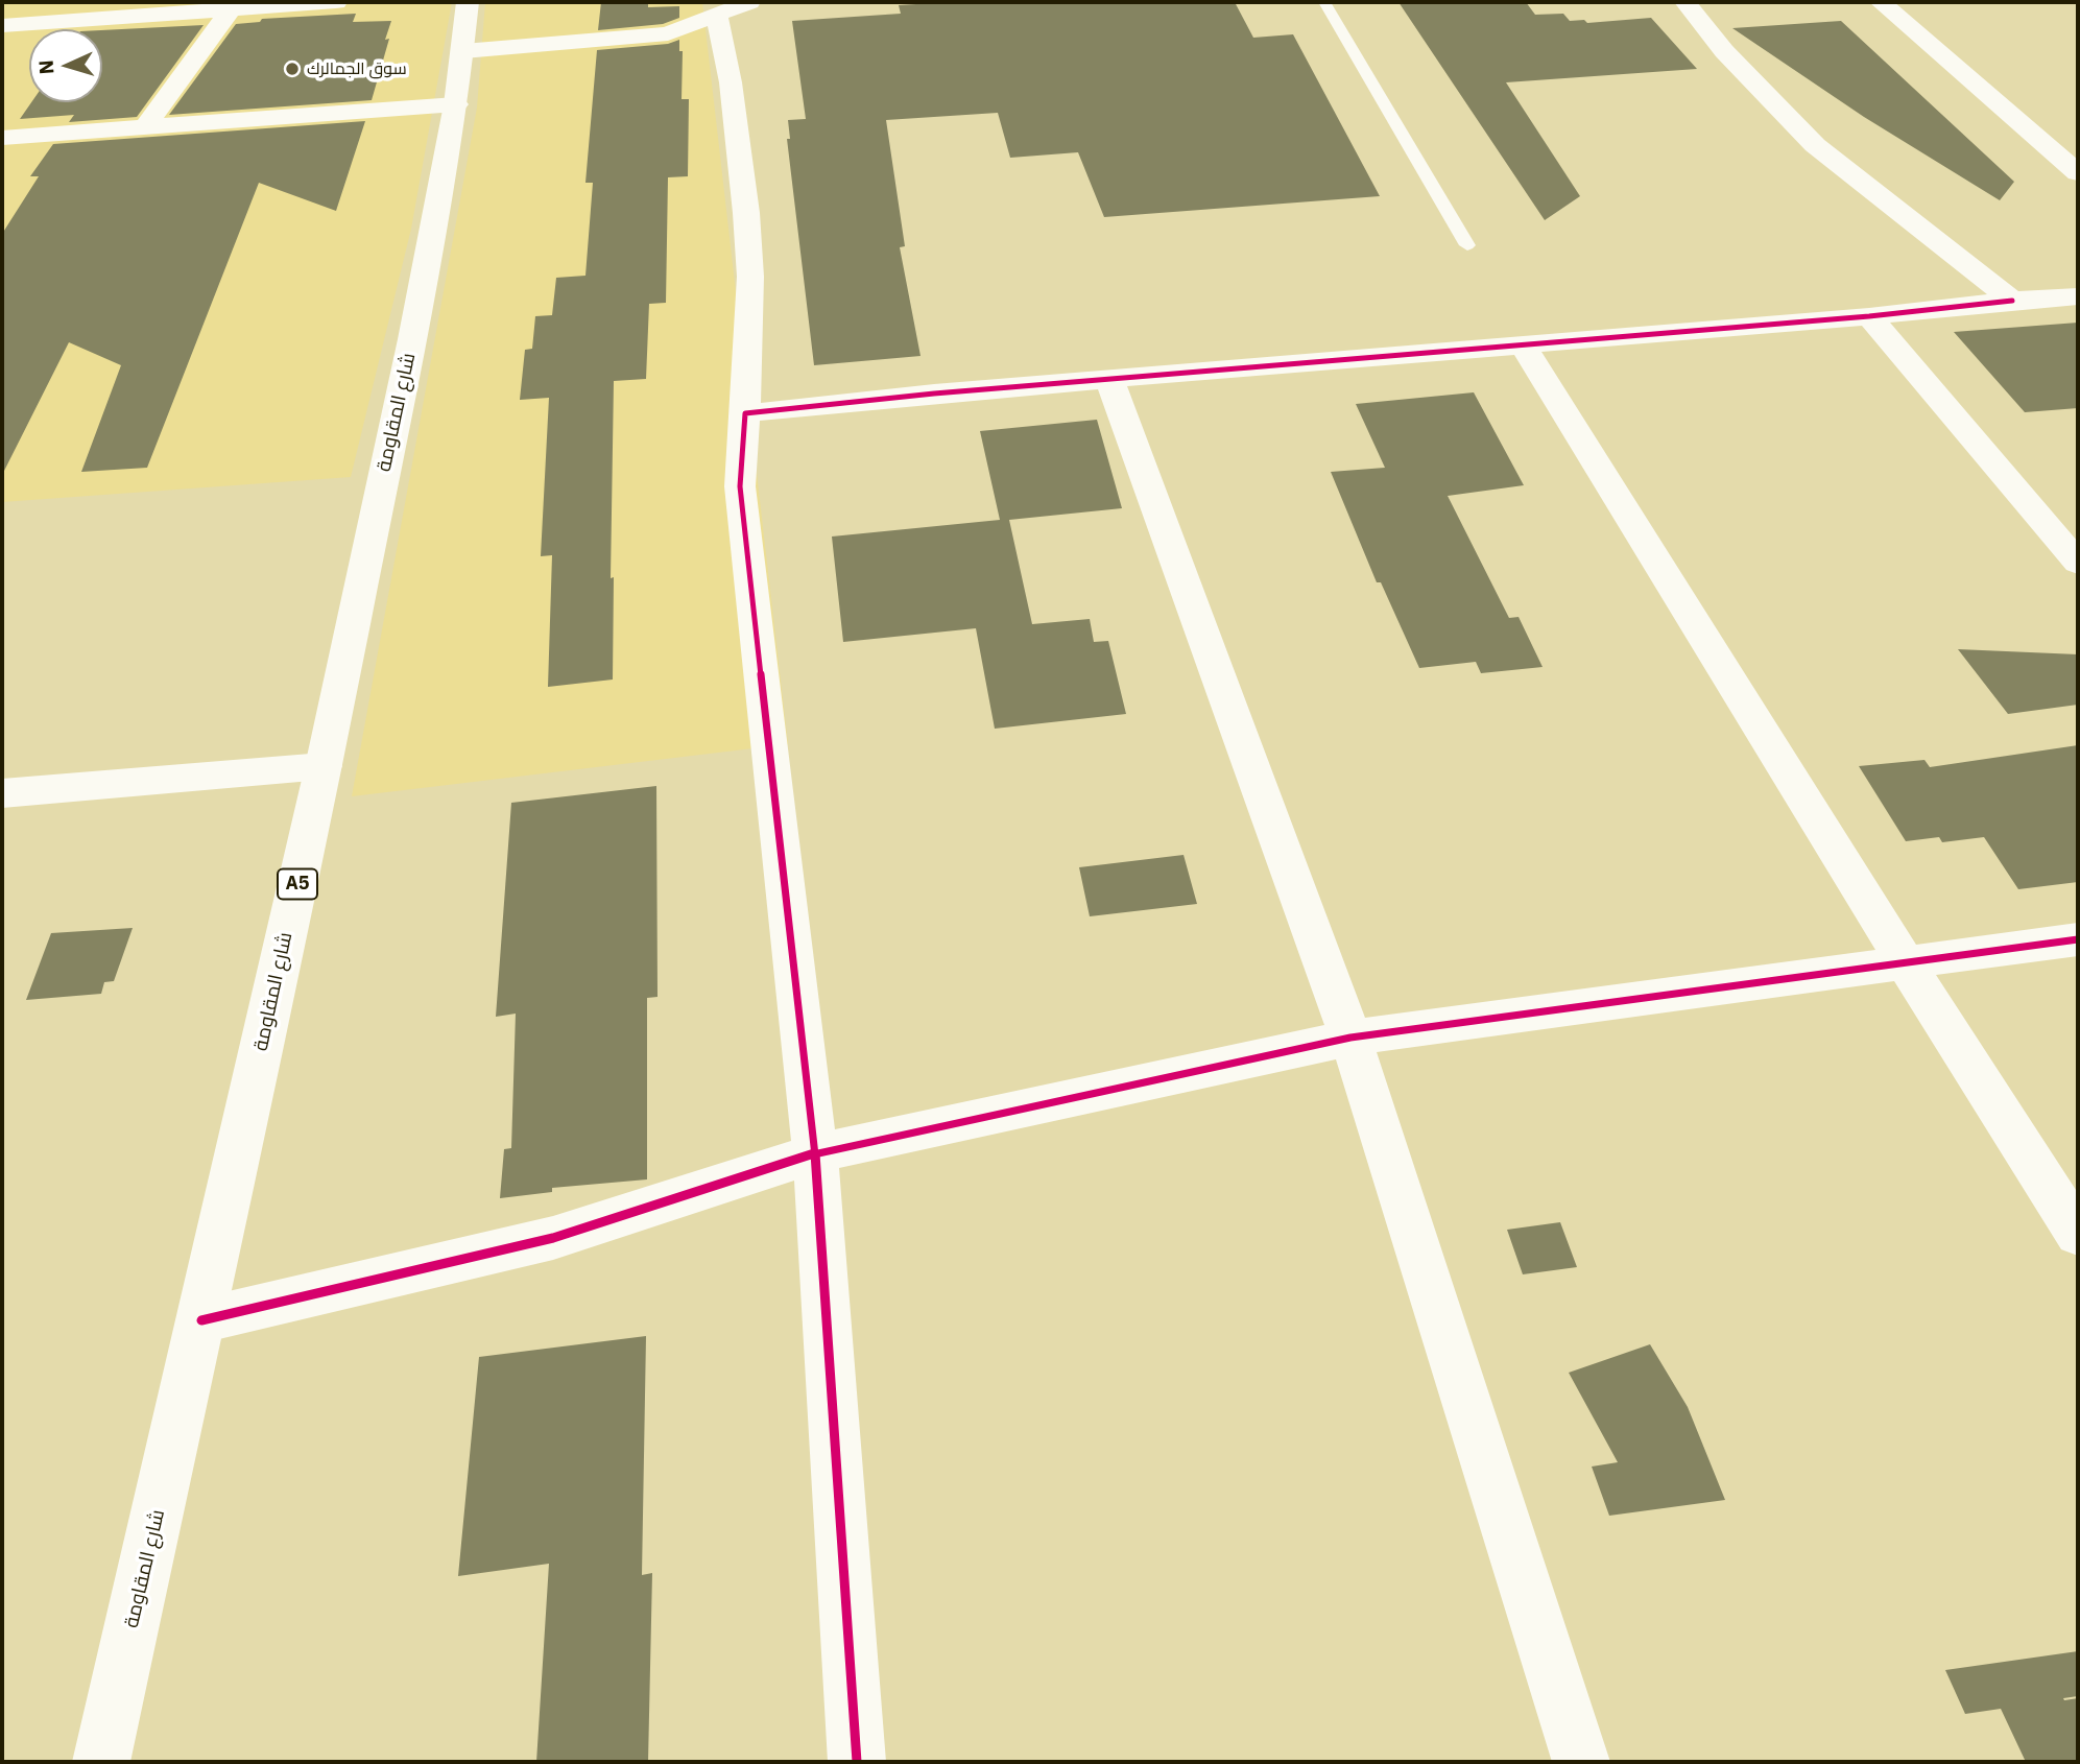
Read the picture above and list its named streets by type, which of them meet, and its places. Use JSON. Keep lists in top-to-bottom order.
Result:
{
  "streets": {
    "main road": ["شارع المقاومة", "A5"]
  },
  "places": ["سوق الجمالرك"],
  "north": "left"
}
